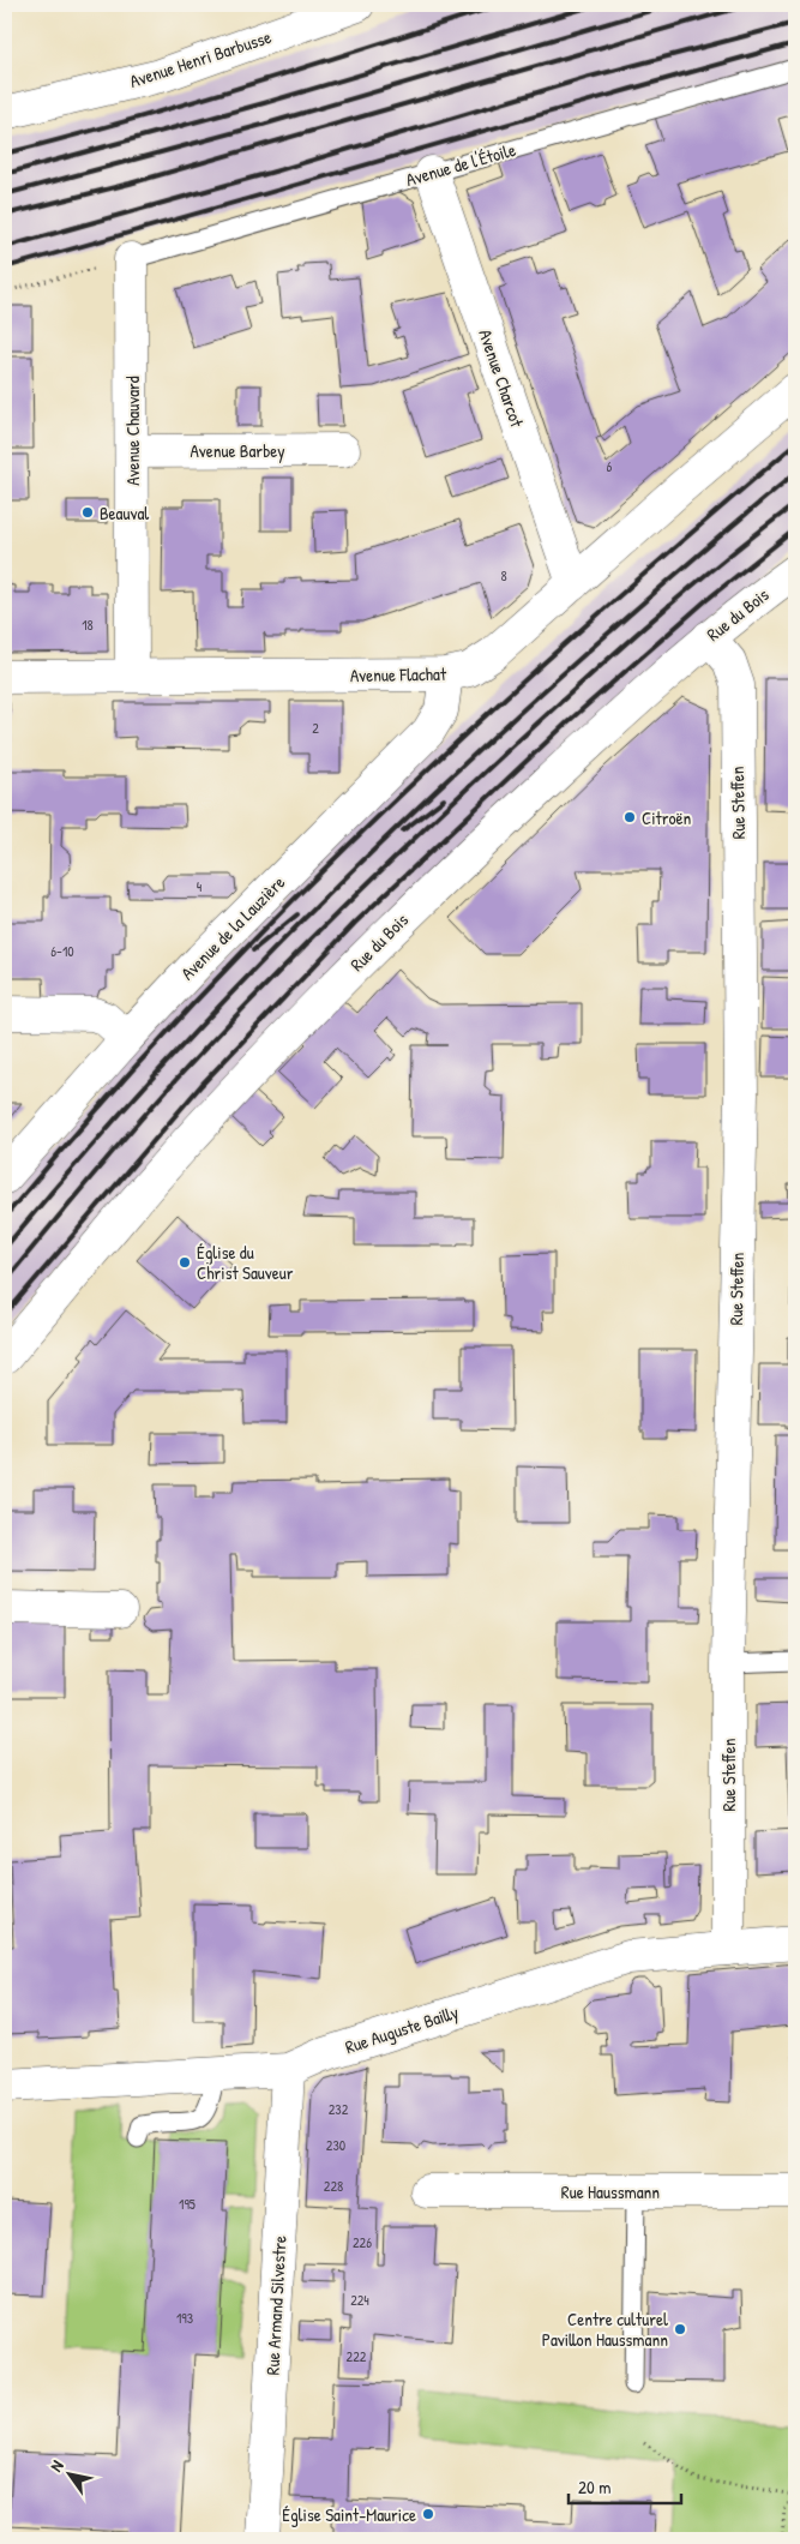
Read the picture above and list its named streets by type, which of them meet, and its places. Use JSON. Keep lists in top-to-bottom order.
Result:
{
  "streets": {
    "street": [
      "Avenue Henri Barbusse",
      "Avenue Charcot",
      "Avenue Chauvard",
      "Avenue Barbey",
      "Rue du Bois",
      "Avenue Flachat",
      "Rue Steffen",
      "Avenue de la Lauzière",
      "Rue Auguste Bailly",
      "Rue Haussmann",
      "Rue Armand Silvestre"
    ],
    "lane": ["Avenue de l'Étoile"]
  },
  "crossings": [
    ["Avenue de l'Étoile", "Avenue Charcot"],
    ["Avenue de l'Étoile", "Avenue Chauvard"],
    ["Avenue Charcot", "Avenue Flachat"],
    ["Avenue Chauvard", "Avenue Barbey"],
    ["Avenue Chauvard", "Avenue Flachat"],
    ["Rue du Bois", "Rue Steffen"],
    ["Avenue Flachat", "Avenue de la Lauzière"],
    ["Rue Steffen", "Rue Auguste Bailly"],
    ["Rue Auguste Bailly", "Rue Armand Silvestre"]
  ],
  "places": [
    "Beauval",
    "Citroën",
    "Église du Christ Sauveur",
    "Centre culturel Pavillon Haussmann",
    "Église Saint-Maurice"
  ],
  "house_numbers": [
    "6",
    "8",
    "18",
    "2",
    "4",
    "6-10",
    "232",
    "230",
    "228",
    "195",
    "226",
    "224",
    "193",
    "222"
  ],
  "scale_bar": "20 m",
  "north": "top left"
}
